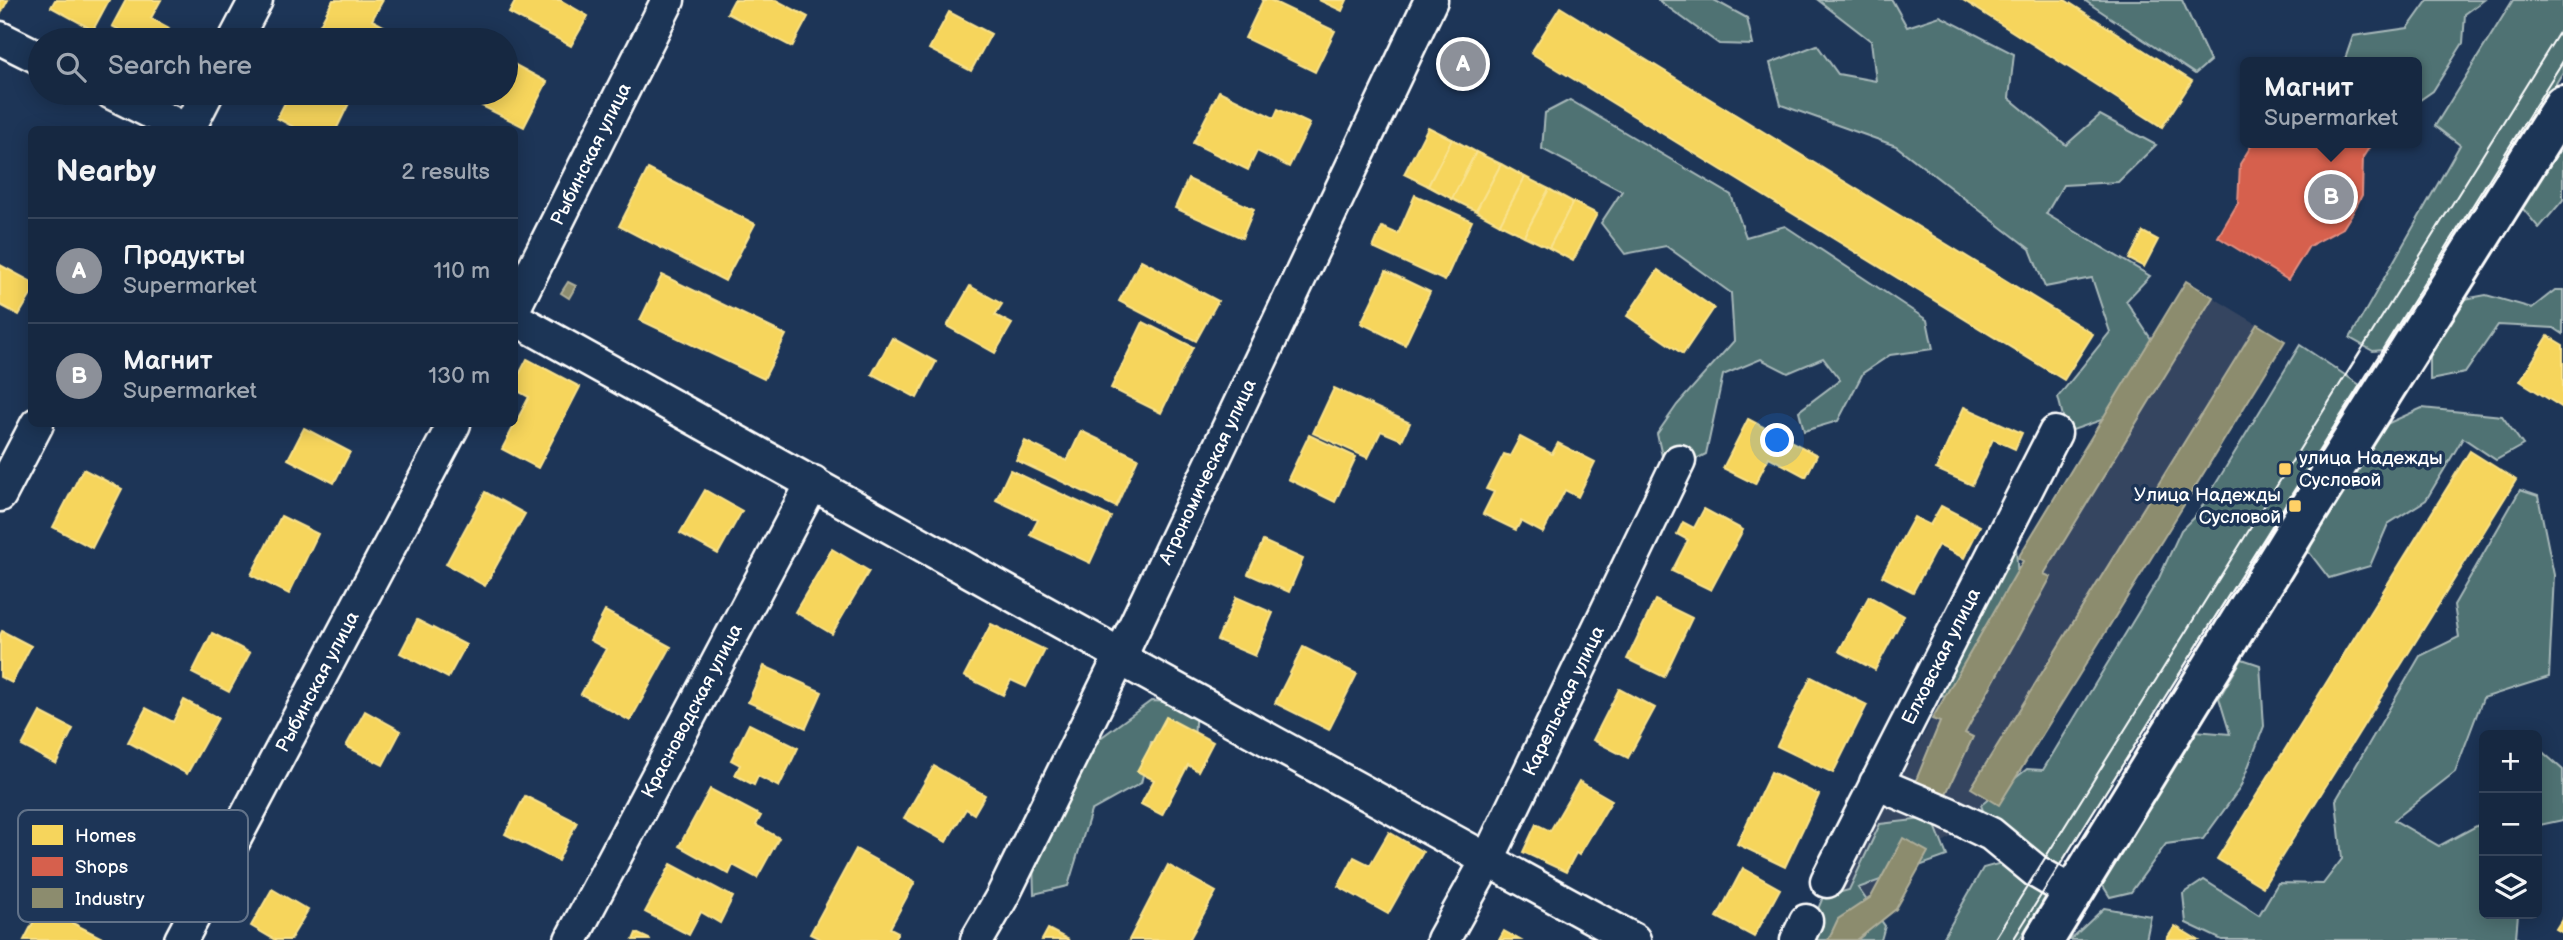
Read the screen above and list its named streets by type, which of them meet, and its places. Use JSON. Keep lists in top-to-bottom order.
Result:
{
  "streets": {
    "street": [
      "Рыбинская улица",
      "Агрономическая улица",
      "Елховская улица",
      "Карельская улица",
      "Красноводская улица"
    ]
  },
  "places": {
    "transit": ["улица Надежды Сусловой", "Улица Надежды Сусловой"]
  },
  "legend": ["Homes", "Shops", "Industry"],
  "page": {
    "search": "Search here",
    "pins": ["A", "B"],
    "popup": ["Магнит", "Supermarket"],
    "heading": ["Nearby", "2 results"],
    "list": [
      {
        "mark": "A",
        "name": "Продукты",
        "note": "Supermarket",
        "value": "110 m"
      },
      {
        "mark": "B",
        "name": "Магнит",
        "note": "Supermarket",
        "value": "130 m"
      }
    ],
    "map_buttons": ["+", "−"]
  }
}
